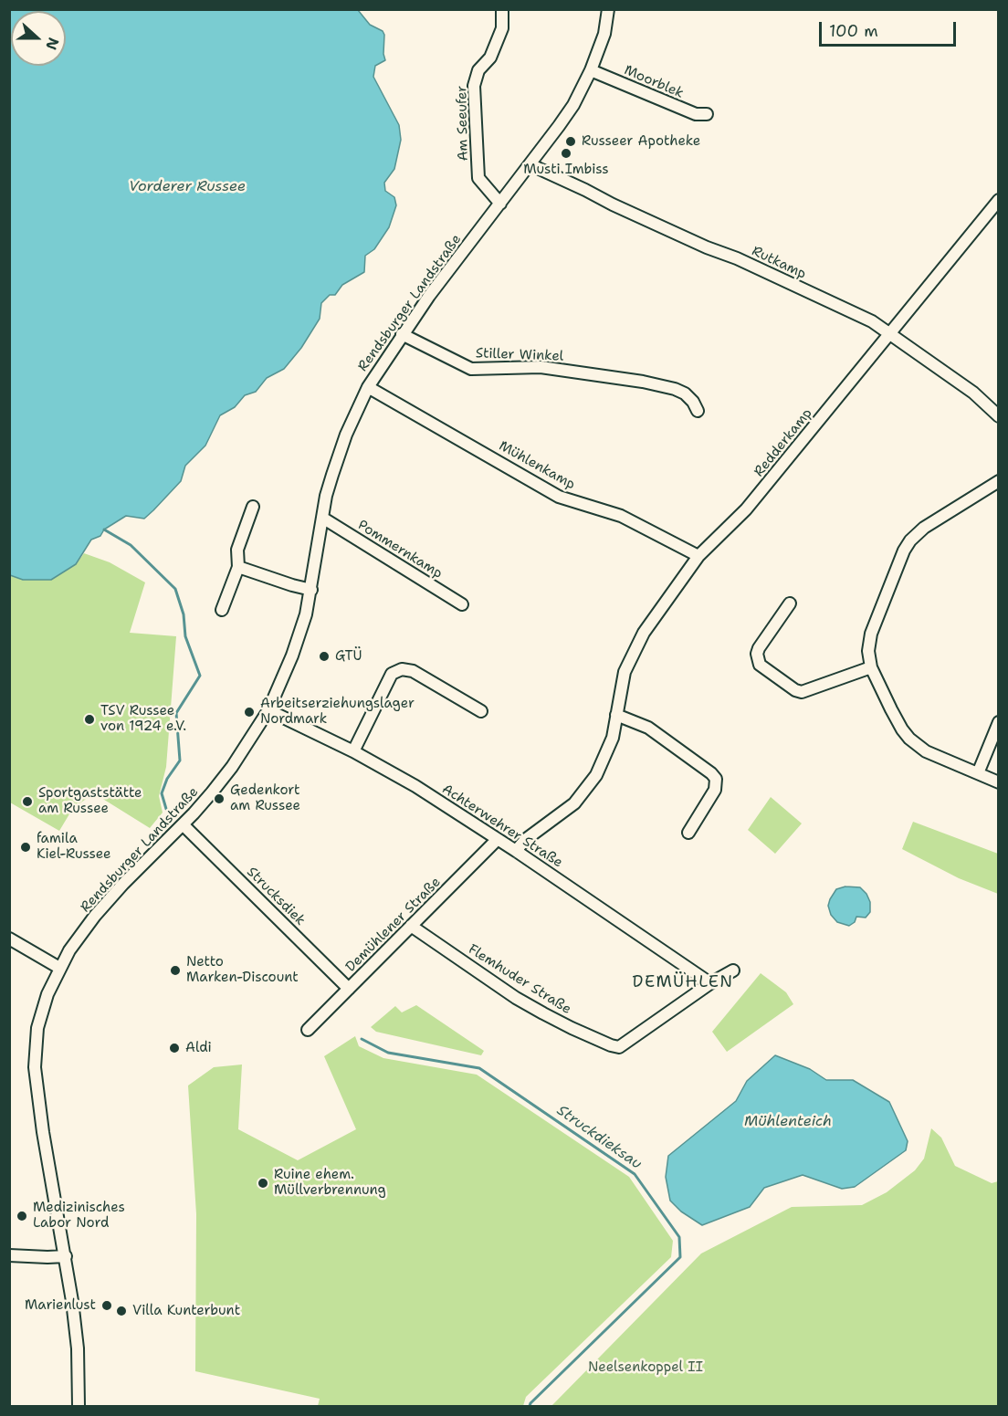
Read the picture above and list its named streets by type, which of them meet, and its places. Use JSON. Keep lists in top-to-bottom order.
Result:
{
  "streets": {
    "street": [
      "Moorblek",
      "Am Seeufer",
      "Rutkamp",
      "Rendsburger Landstraße",
      "Stiller Winkel",
      "Redderkamp",
      "Mühlenkamp",
      "Pommernkamp",
      "Achterwehrer Straße",
      "Strucksdiek",
      "Demühlener Straße",
      "Flemhuder Straße"
    ]
  },
  "crossings": [
    ["Moorblek", "Rendsburger Landstraße"],
    ["Am Seeufer", "Rendsburger Landstraße"],
    ["Rutkamp", "Rendsburger Landstraße"],
    ["Rutkamp", "Redderkamp"],
    ["Rendsburger Landstraße", "Stiller Winkel"],
    ["Rendsburger Landstraße", "Mühlenkamp"],
    ["Rendsburger Landstraße", "Pommernkamp"],
    ["Rendsburger Landstraße", "Achterwehrer Straße"],
    ["Rendsburger Landstraße", "Strucksdiek"],
    ["Redderkamp", "Mühlenkamp"],
    ["Redderkamp", "Achterwehrer Straße"],
    ["Achterwehrer Straße", "Demühlener Straße"],
    ["Achterwehrer Straße", "Flemhuder Straße"],
    ["Strucksdiek", "Demühlener Straße"],
    ["Demühlener Straße", "Flemhuder Straße"]
  ],
  "districts": ["DEMÜHLEN"],
  "water": ["Vorderer Russee", "Mühlenteich", "Struckdieksau"],
  "parks": ["Neelsenkoppel II"],
  "places": [
    "Russeer Apotheke",
    "Musti Imbiss",
    "GTÜ",
    "Arbeitserziehungslager Nordmark",
    "TSV Russee von 1924 e.V.",
    "Gedenkort am Russee",
    "Sportgaststätte am Russee",
    "famila Kiel-Russee",
    "Netto Marken-Discount",
    "Aldi",
    "Ruine ehem. Müllverbrennung",
    "Medizinisches Labor Nord",
    "Marienlust",
    "Villa Kunterbunt"
  ],
  "scale_bar": "100 m",
  "north": "right"
}
